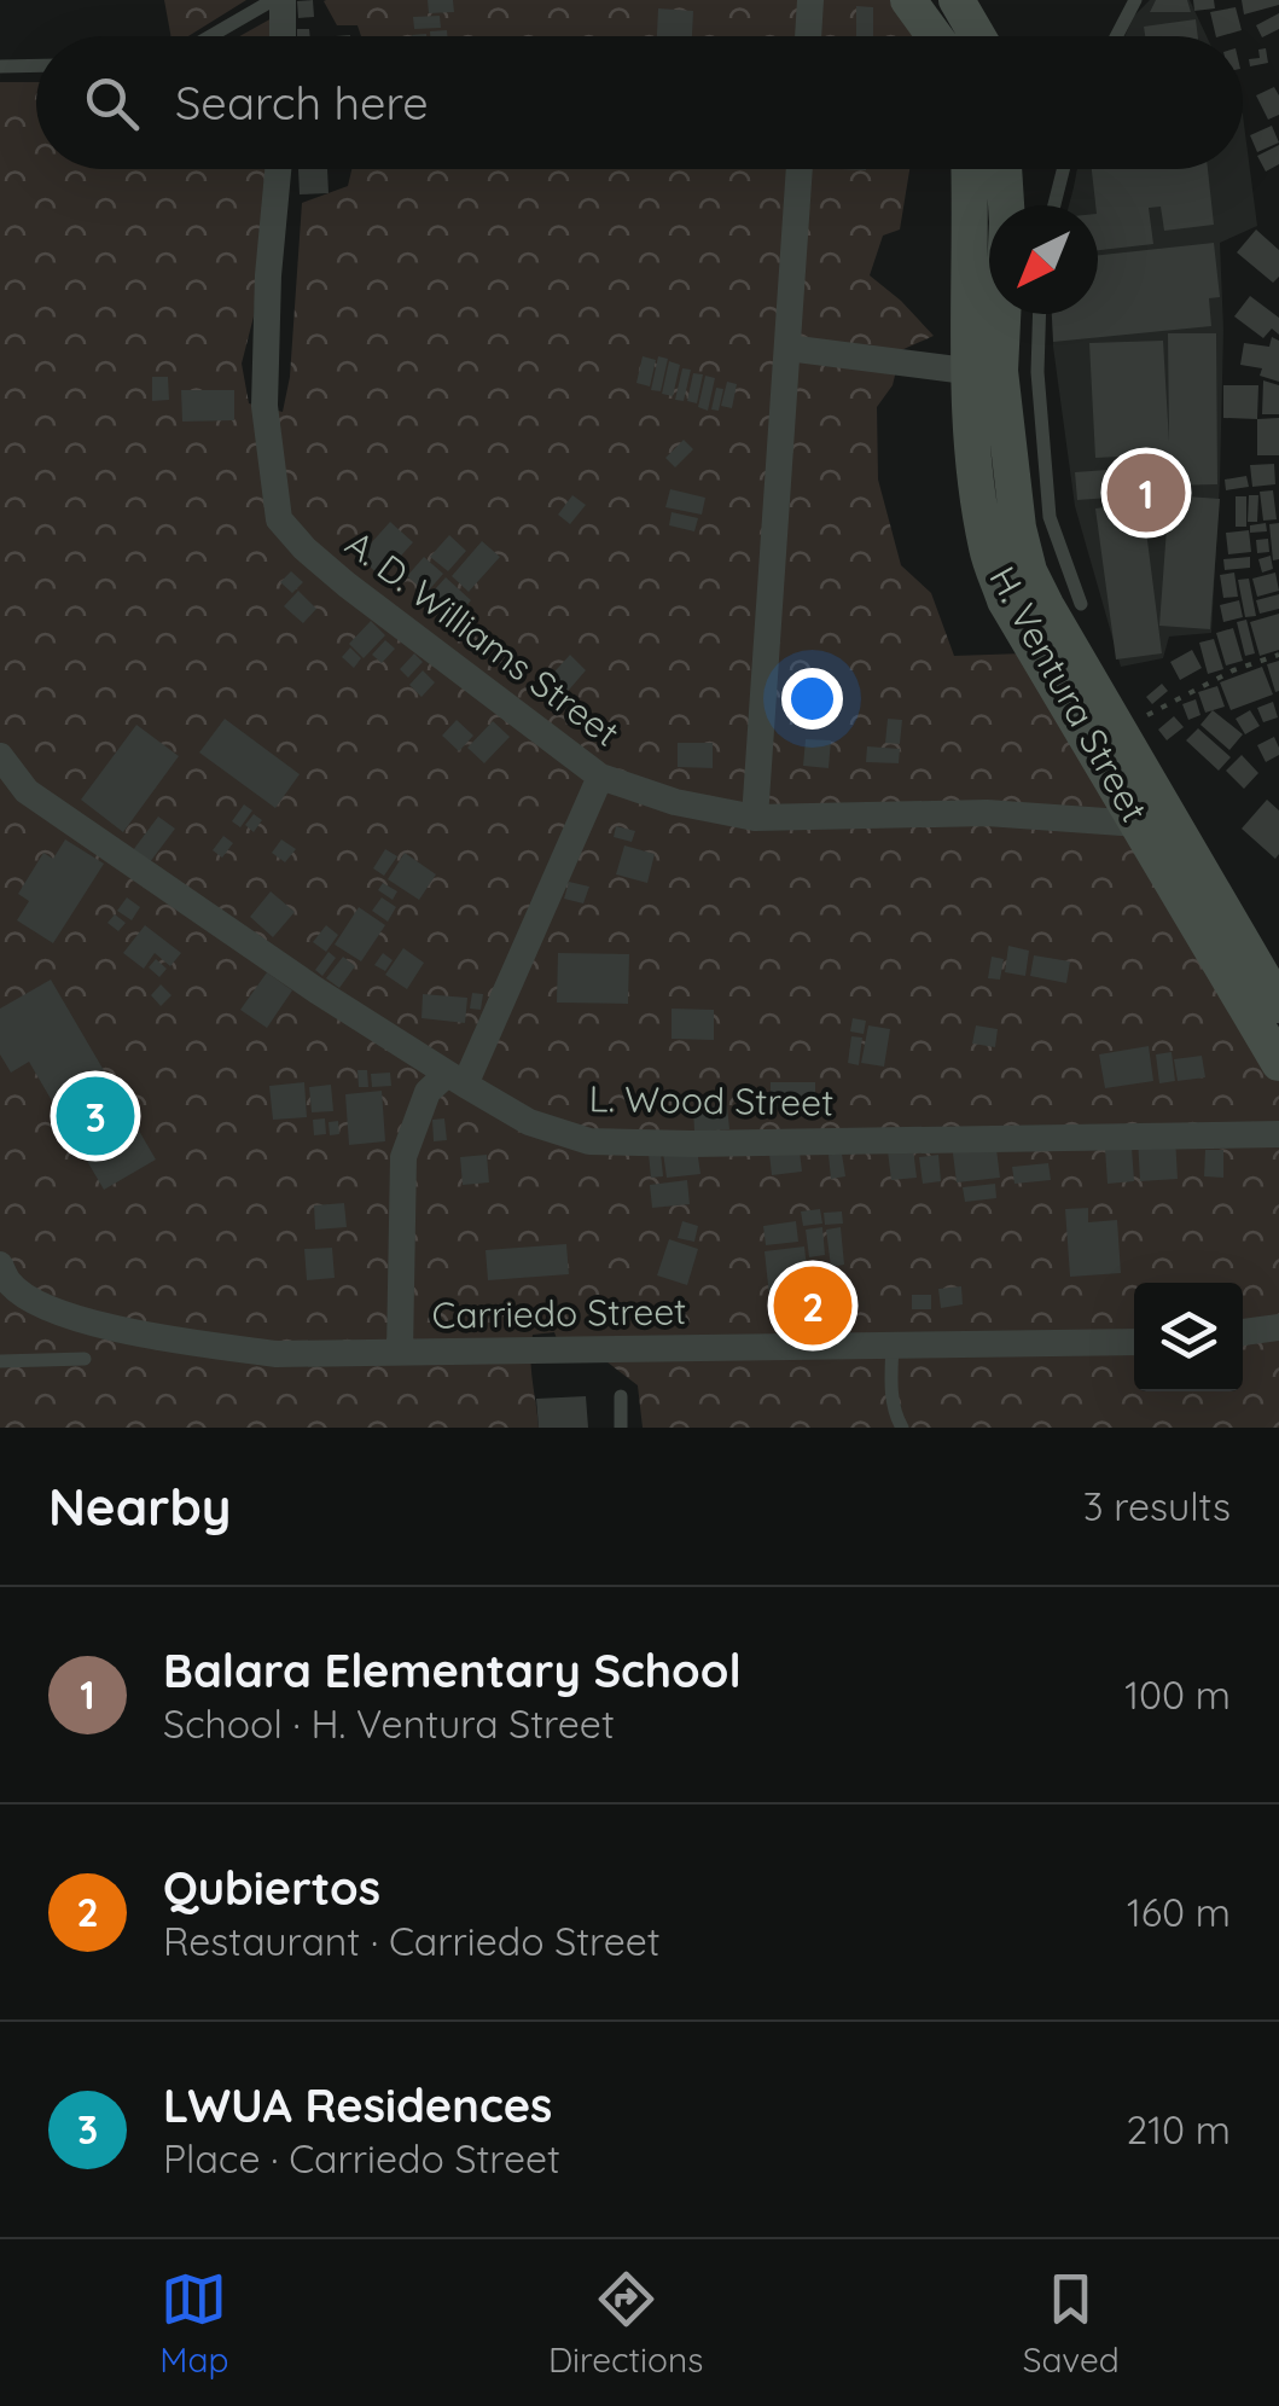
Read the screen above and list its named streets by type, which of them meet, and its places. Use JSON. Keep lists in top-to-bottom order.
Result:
{
  "streets": {
    "street": [
      "A. D. Williams Street",
      "H. Ventura Street",
      "L. Wood Street",
      "Carriedo Street"
    ]
  },
  "crossings": [
    ["A. D. Williams Street", "H. Ventura Street"]
  ],
  "north": "bottom left",
  "page": {
    "search": "Search here",
    "pins": ["1", "3", "2"],
    "heading": ["Nearby", "3 results"],
    "list": [
      {
        "mark": "1",
        "name": "Balara Elementary School",
        "note": "School · H. Ventura Street",
        "value": "100 m"
      },
      {
        "mark": "2",
        "name": "Qubiertos",
        "note": "Restaurant · Carriedo Street",
        "value": "160 m"
      },
      {
        "mark": "3",
        "name": "LWUA Residences",
        "note": "Place · Carriedo Street",
        "value": "210 m"
      }
    ],
    "nav": ["Map", "Directions", "Saved"]
  }
}
